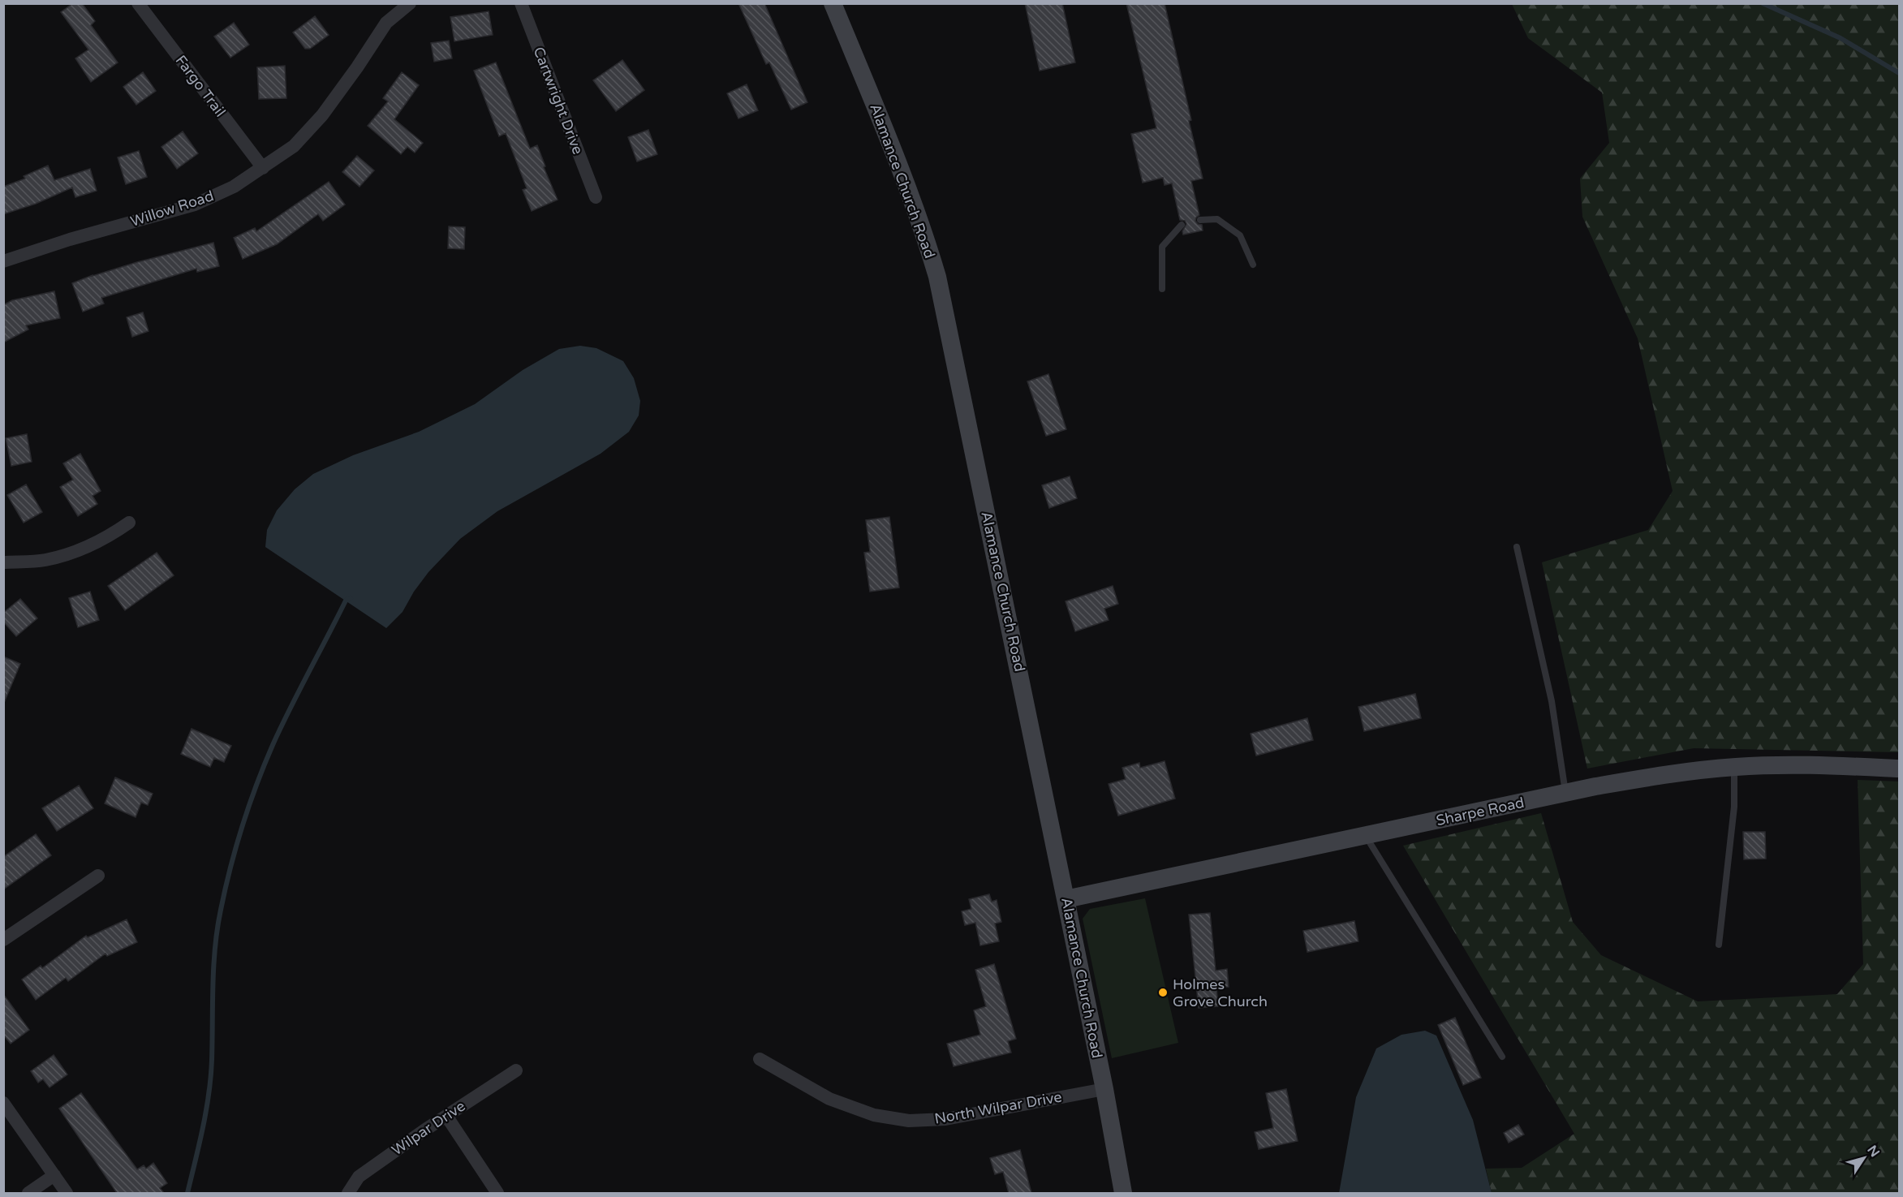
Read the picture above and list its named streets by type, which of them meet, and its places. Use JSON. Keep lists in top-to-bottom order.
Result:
{
  "streets": {
    "main road": ["Alamance Church Road", "Sharpe Road"],
    "street": [
      "Fargo Trail",
      "Cartwright Drive",
      "Willow Road",
      "North Wilpar Drive",
      "Wilpar Drive"
    ]
  },
  "crossings": [
    ["Fargo Trail", "Willow Road"],
    ["Alamance Church Road", "Sharpe Road"],
    ["Alamance Church Road", "North Wilpar Drive"]
  ],
  "places": ["Holmes Grove Church"],
  "north": "top right"
}
